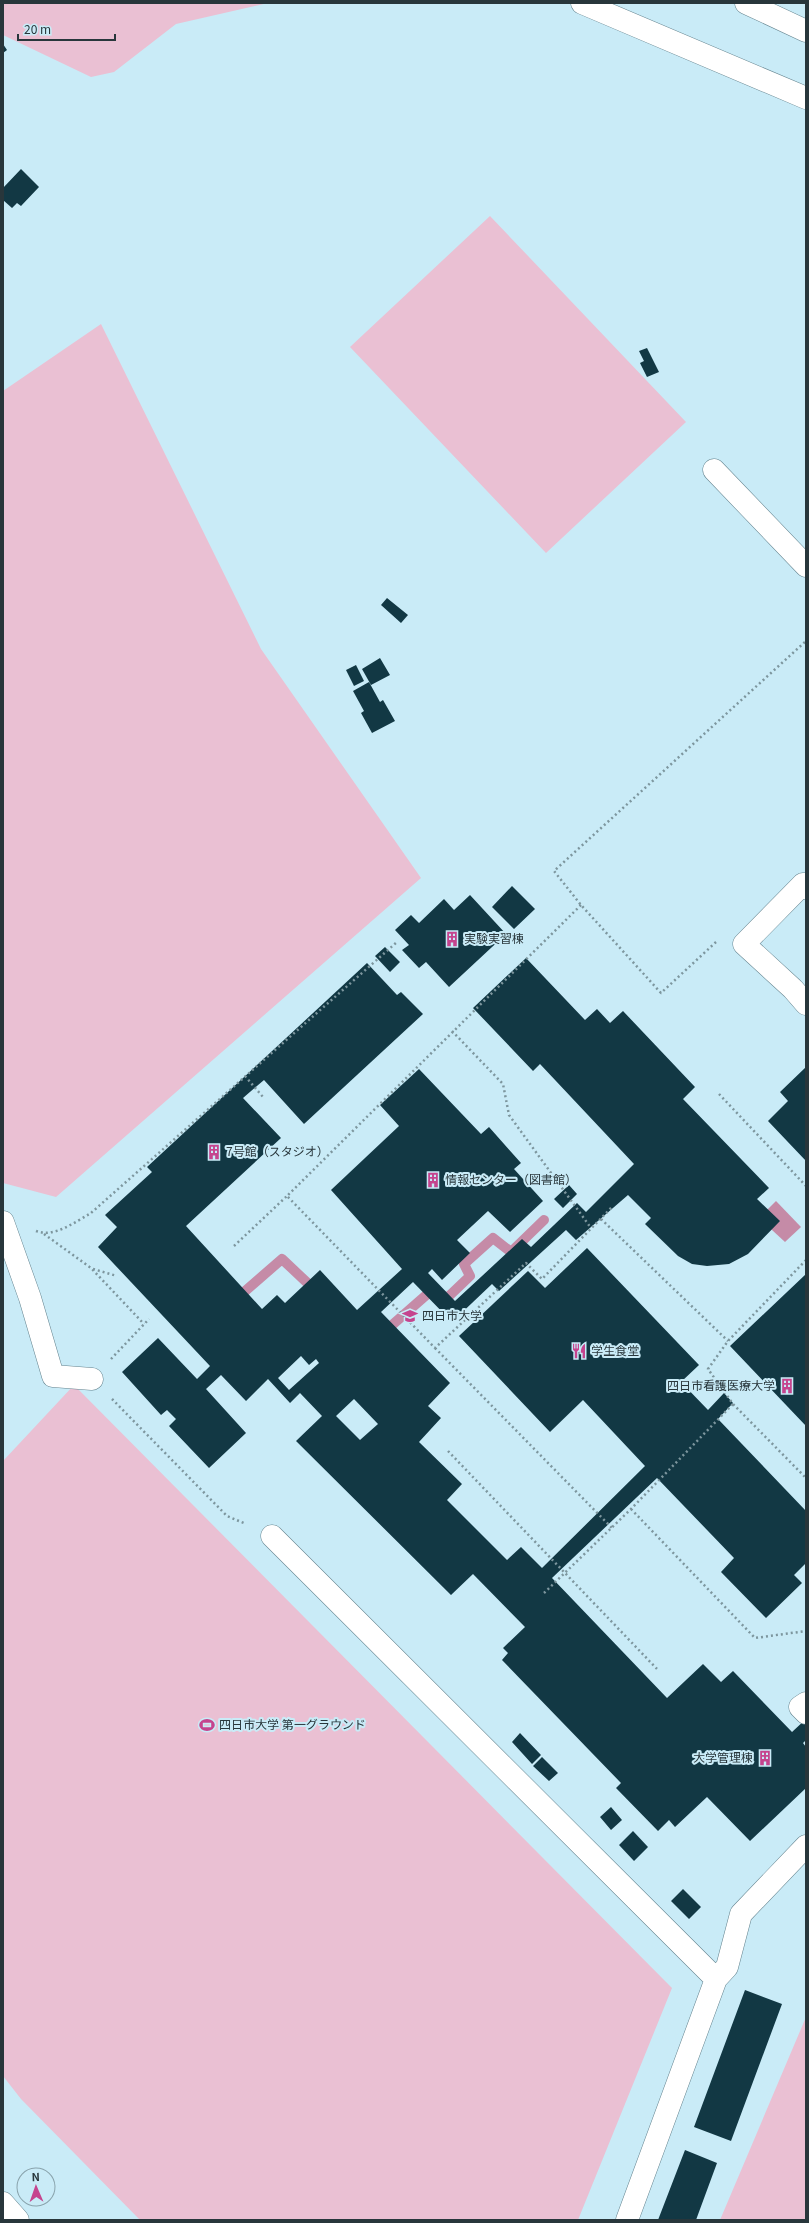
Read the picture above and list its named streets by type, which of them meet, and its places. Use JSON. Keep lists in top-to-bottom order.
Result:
{
  "places": {
    "building": [
      "実験実習棟",
      "7号館（スタジオ）",
      "情報センター（図書館）",
      "四日市看護医療大学",
      "大学管理棟"
    ],
    "school or university": ["四日市大学"],
    "restaurant": ["学生食堂"],
    "sports": ["四日市大学 第一グラウンド"]
  },
  "scale_bar": "20 m",
  "north": "top"
}
